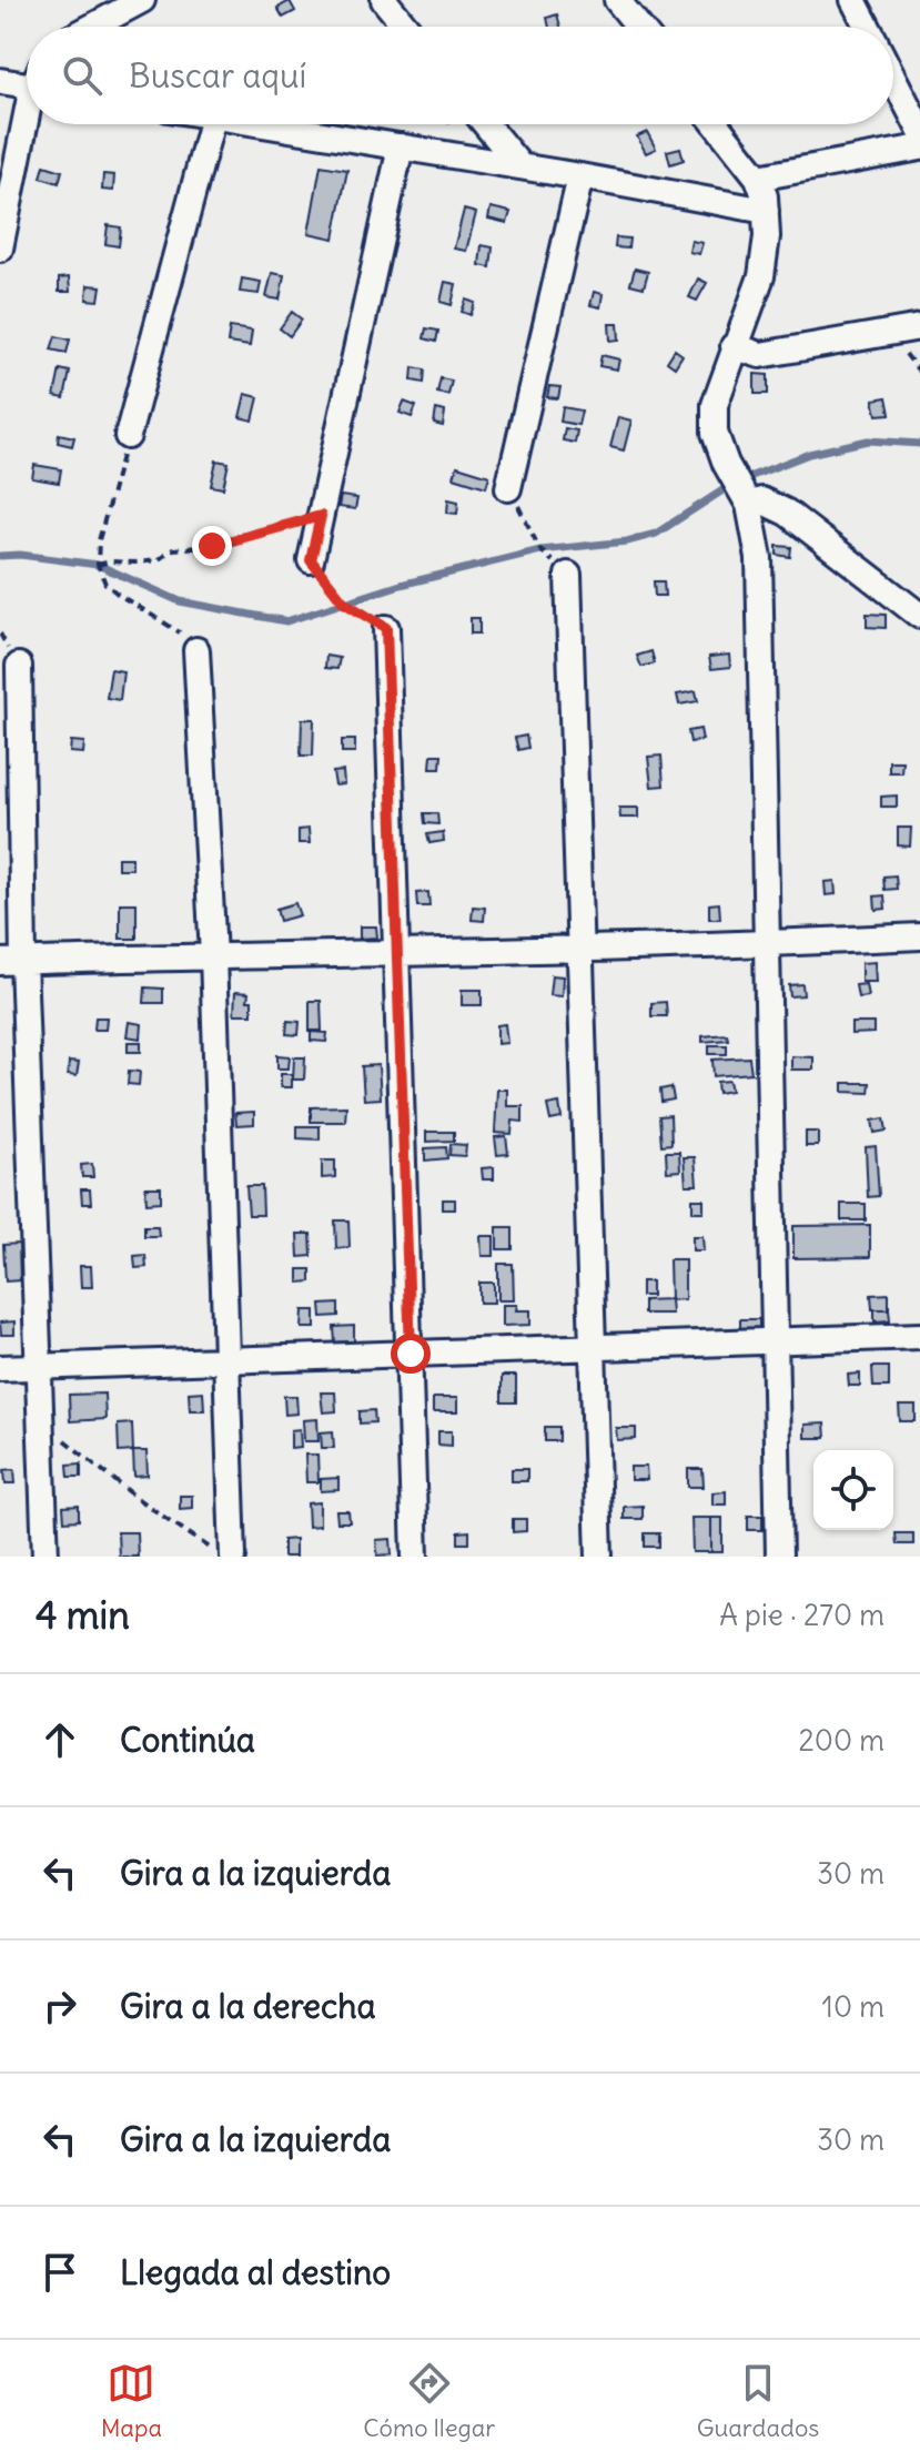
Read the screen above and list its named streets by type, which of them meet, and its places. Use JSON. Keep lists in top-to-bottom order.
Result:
{
  "page": {
    "search": "Buscar aquí",
    "heading": ["4 min", "A pie · 270 m"],
    "list": [
      ["Continúa", "200 m"],
      ["Gira a la izquierda", "30 m"],
      ["Gira a la derecha", "10 m"],
      ["Gira a la izquierda", "30 m"],
      "Llegada al destino"
    ],
    "nav": ["Mapa", "Cómo llegar", "Guardados"]
  }
}
